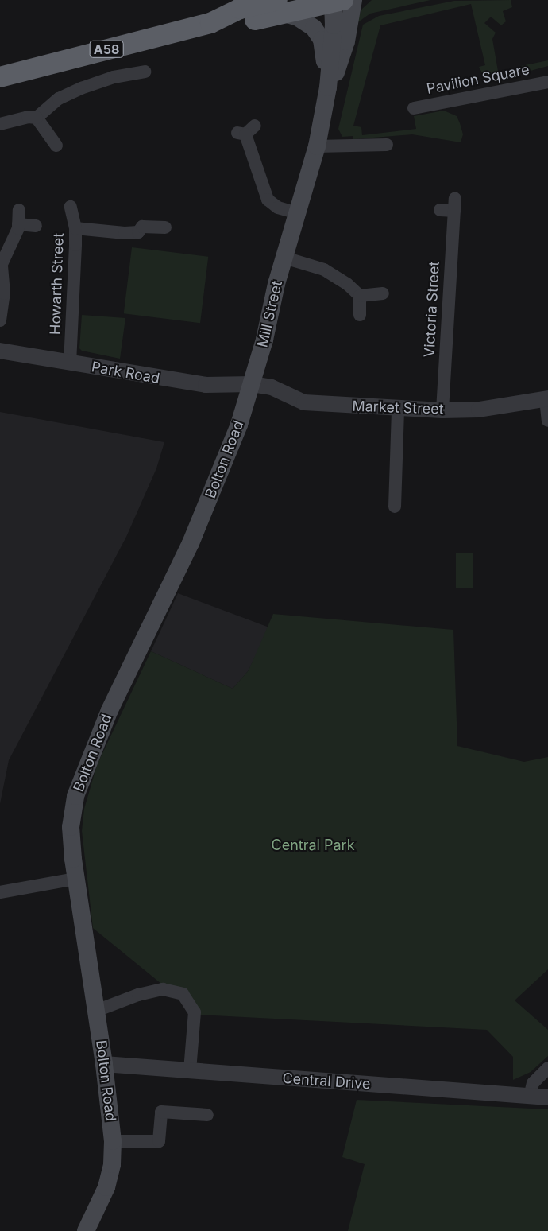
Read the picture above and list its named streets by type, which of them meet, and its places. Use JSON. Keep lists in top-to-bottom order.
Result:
{
  "streets": {
    "highway": ["A58"],
    "main road": ["Mill Street", "Bolton Road"],
    "street": [
      "Pavilion Square",
      "Howarth Street",
      "Victoria Street",
      "Park Road",
      "Market Street",
      "Central Drive"
    ]
  },
  "crossings": [
    ["A58", "Mill Street"],
    ["Howarth Street", "Park Road"],
    ["Victoria Street", "Market Street"],
    ["Mill Street", "Park Road"],
    ["Mill Street", "Market Street"],
    ["Mill Street", "Bolton Road"],
    ["Park Road", "Market Street"],
    ["Bolton Road", "Central Drive"]
  ],
  "parks": ["Central Park"]
}
